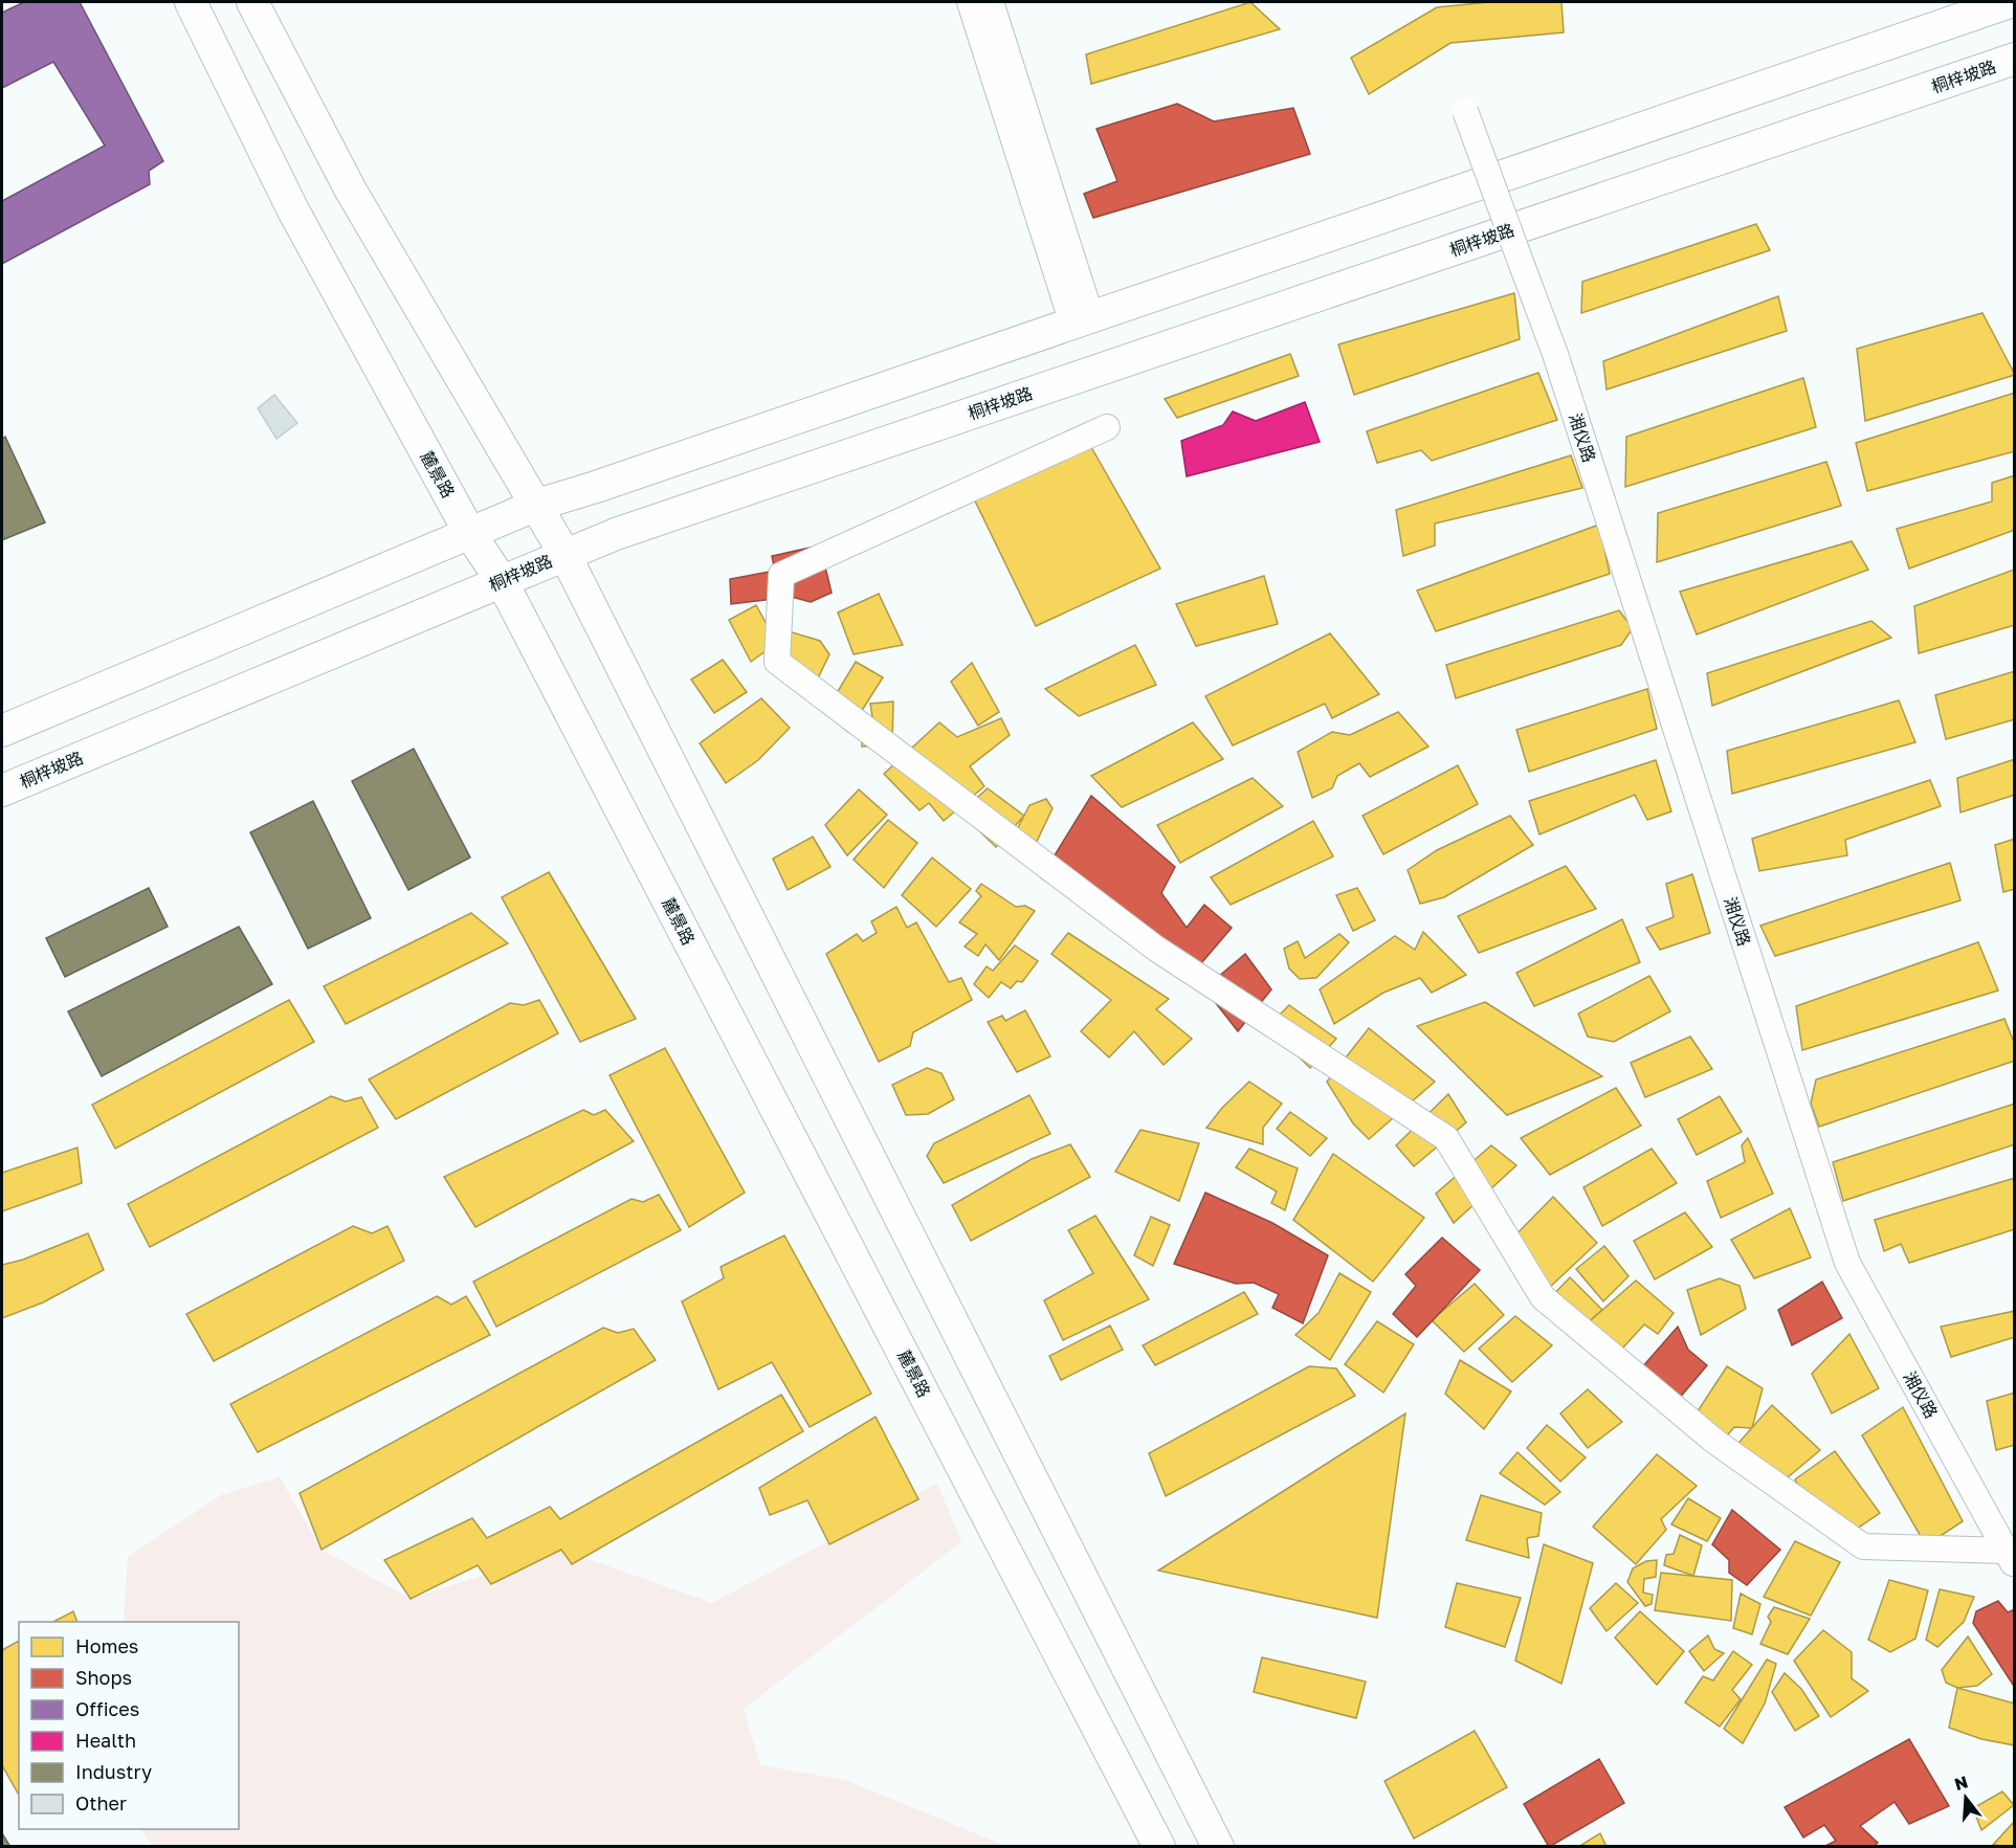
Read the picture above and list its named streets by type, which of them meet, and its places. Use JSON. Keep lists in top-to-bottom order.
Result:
{
  "streets": {
    "main road": ["桐梓坡路", "麓景路"],
    "street": ["湘仪路"]
  },
  "crossings": [
    ["桐梓坡路", "麓景路"]
  ],
  "legend": [
    "Homes",
    "Shops",
    "Offices",
    "Health",
    "Industry",
    "Other"
  ],
  "north": "top"
}
